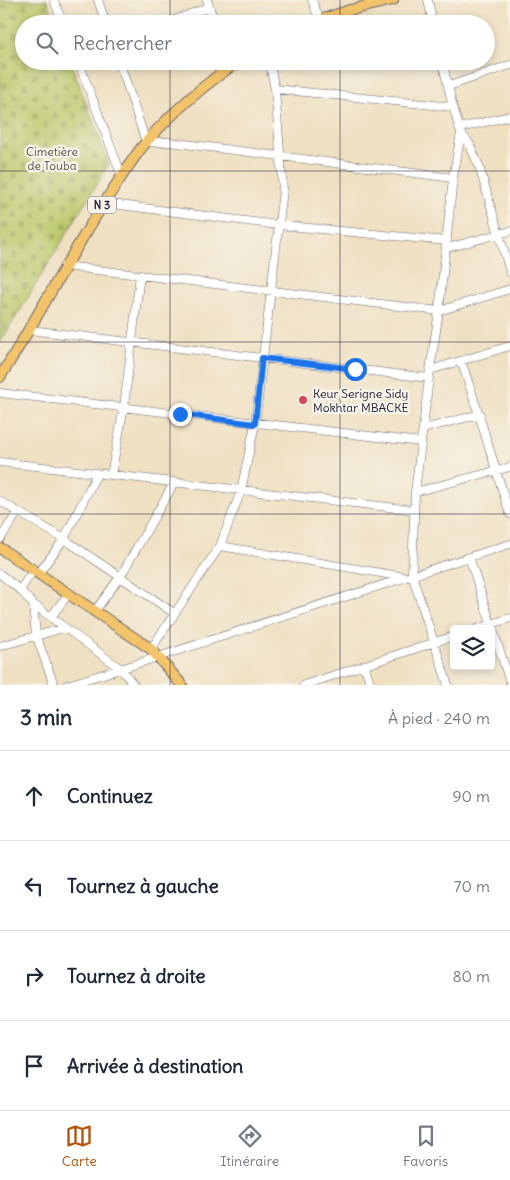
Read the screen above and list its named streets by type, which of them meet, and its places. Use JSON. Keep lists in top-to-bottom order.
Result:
{
  "streets": {
    "main road": ["N 3"]
  },
  "parks": ["Cimetière de Touba"],
  "places": ["Keur Serigne Sidy Mokhtar MBACKE"],
  "page": {
    "search": "Rechercher",
    "heading": ["3 min", "À pied · 240 m"],
    "list": [
      ["Continuez", "90 m"],
      ["Tournez à gauche", "70 m"],
      ["Tournez à droite", "80 m"],
      "Arrivée à destination"
    ],
    "nav": ["Carte", "Itinéraire", "Favoris"]
  }
}
